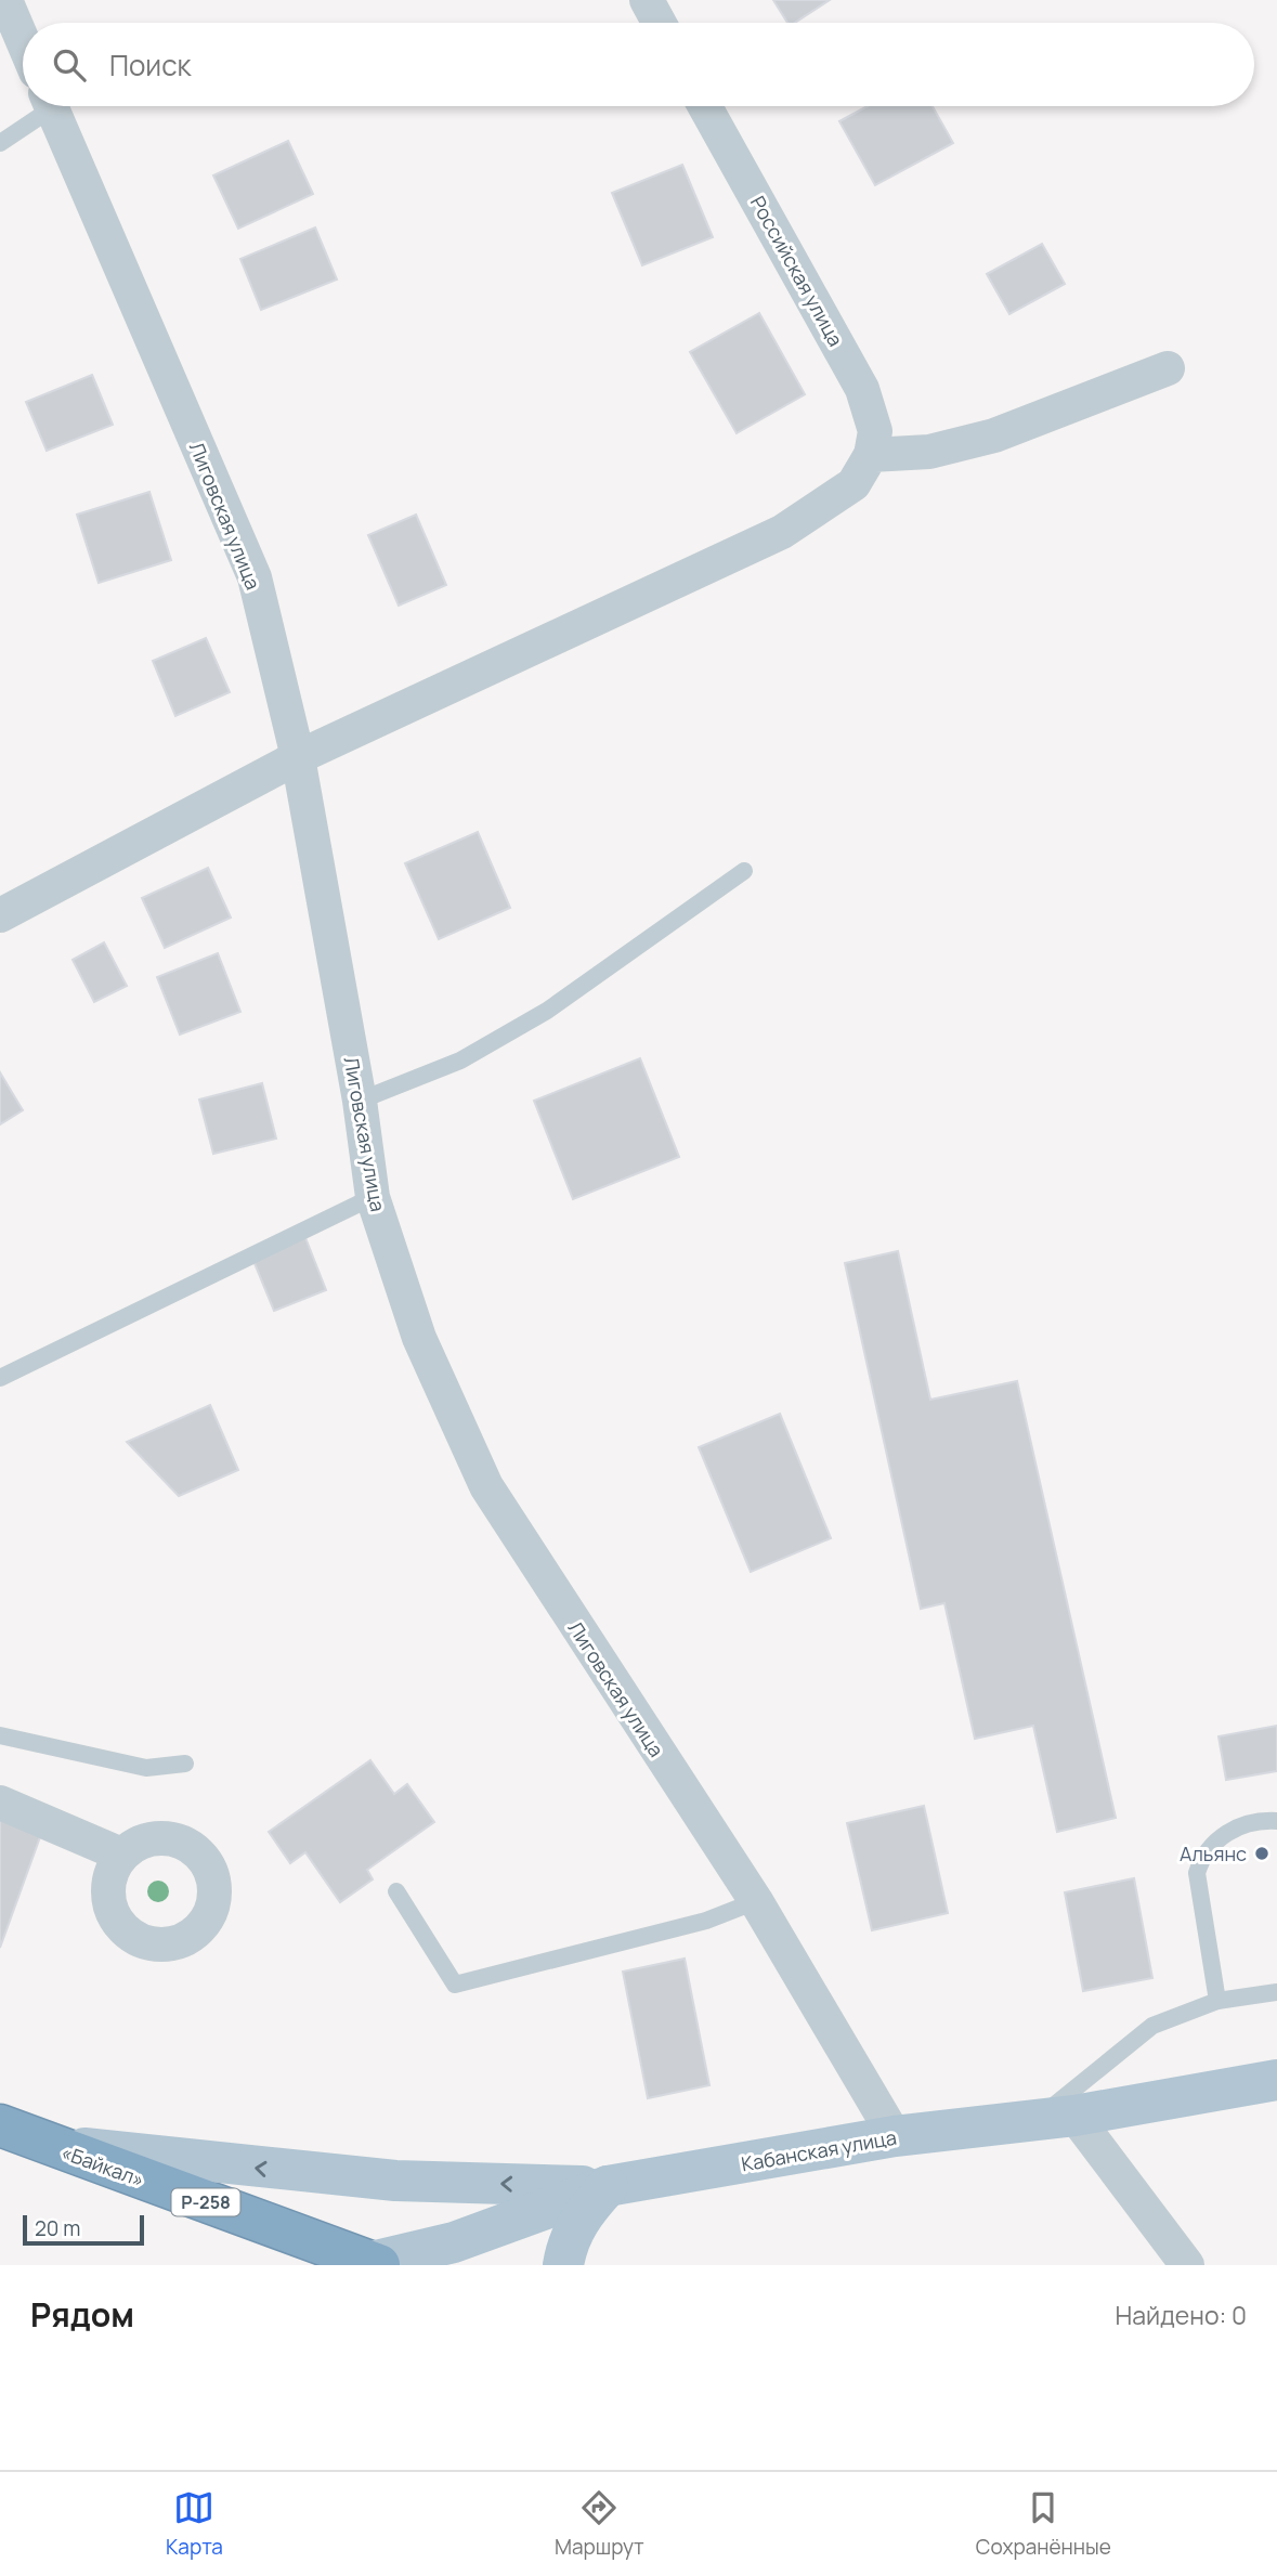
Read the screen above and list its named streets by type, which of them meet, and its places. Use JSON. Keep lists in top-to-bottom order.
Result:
{
  "streets": {
    "highway": ["«Байкал»", "Р-258"],
    "main road": ["Кабанская улица"],
    "street": ["Российская улица", "Лиговская улица"]
  },
  "crossings": [
    ["Лиговская улица", "Кабанская улица"],
    ["Кабанская улица", "«Байкал»"]
  ],
  "places": ["Альянс"],
  "scale_bar": "20 m",
  "page": {
    "search": "Поиск",
    "scale": "20 m",
    "heading": ["Рядом", "Найдено: 0"],
    "nav": ["Карта", "Маршрут", "Сохранённые"]
  }
}
